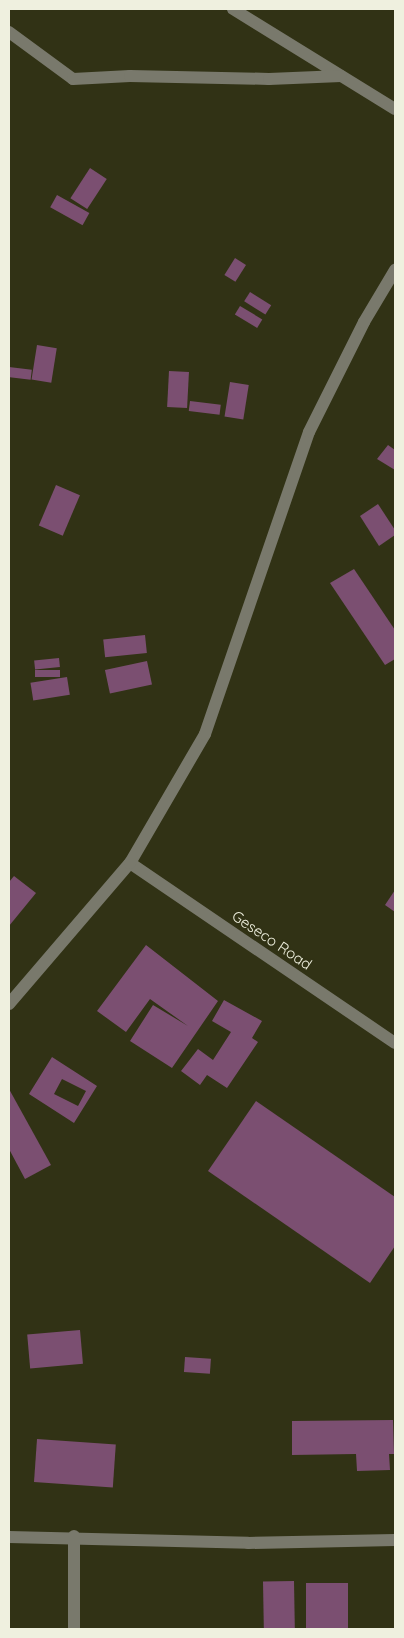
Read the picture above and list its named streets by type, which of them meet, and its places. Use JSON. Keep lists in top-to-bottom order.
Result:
{
  "streets": {
    "street": ["Geseco Road"]
  }
}
